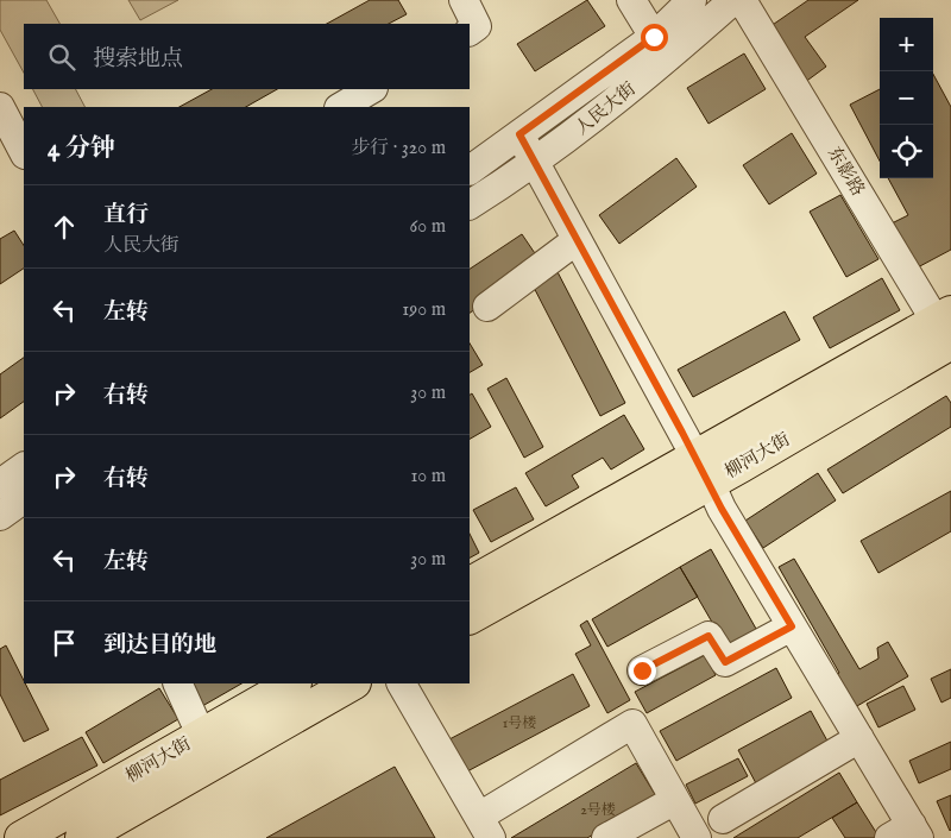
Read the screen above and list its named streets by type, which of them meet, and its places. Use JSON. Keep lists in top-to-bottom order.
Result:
{
  "streets": {
    "main road": ["柳河大街"],
    "street": ["人民大街", "东影路"]
  },
  "crossings": [
    ["东影路", "柳河大街"]
  ],
  "house_numbers": ["1号楼", "2号楼"],
  "page": {
    "map_buttons": ["+", "−"],
    "search": "搜索地点",
    "heading": ["4 分钟", "步行 · 320 m"],
    "list": [
      ["直行", "人民大街", "60 m"],
      ["左转", "190 m"],
      ["右转", "30 m"],
      ["右转", "10 m"],
      ["左转", "30 m"],
      "到达目的地"
    ]
  }
}
